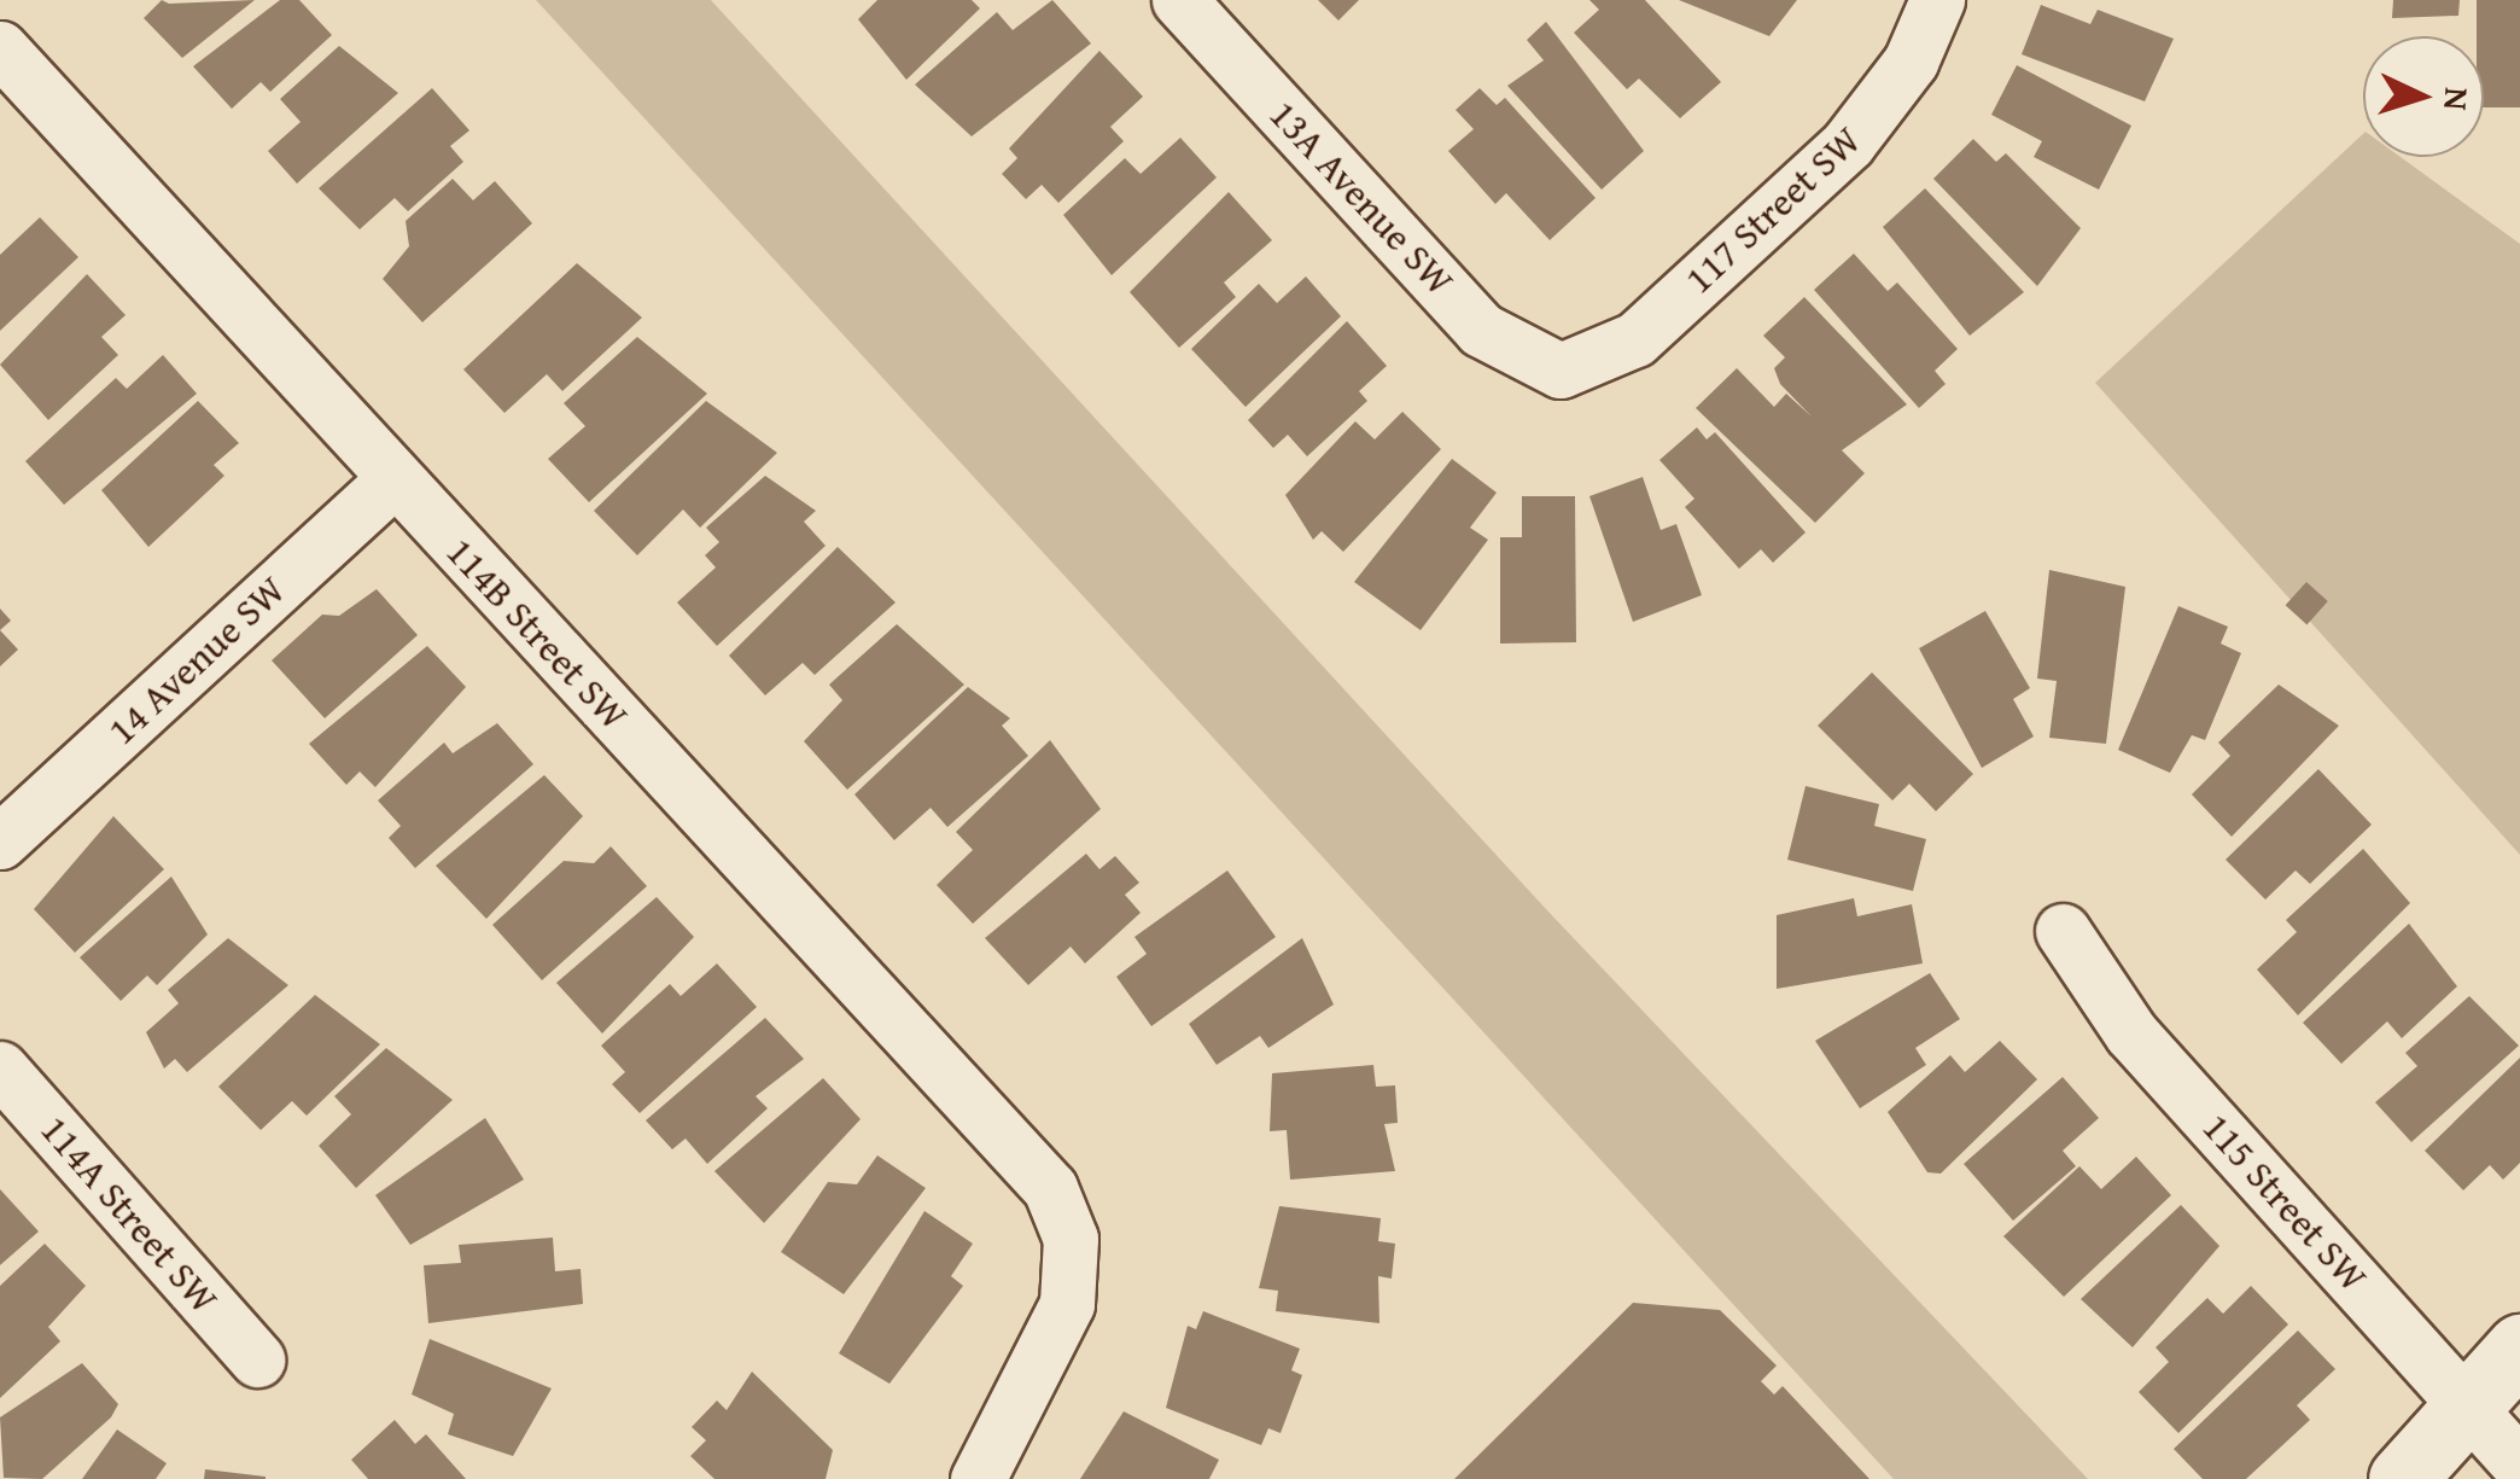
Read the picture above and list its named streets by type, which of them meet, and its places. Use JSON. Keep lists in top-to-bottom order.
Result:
{
  "streets": {
    "street": [
      "13A Avenue SW",
      "117 Street SW",
      "114B Street SW",
      "14 Avenue SW",
      "115 Street SW",
      "114A Street SW"
    ]
  },
  "crossings": [
    ["13A Avenue SW", "117 Street SW"],
    ["114B Street SW", "14 Avenue SW"]
  ],
  "north": "right"
}
